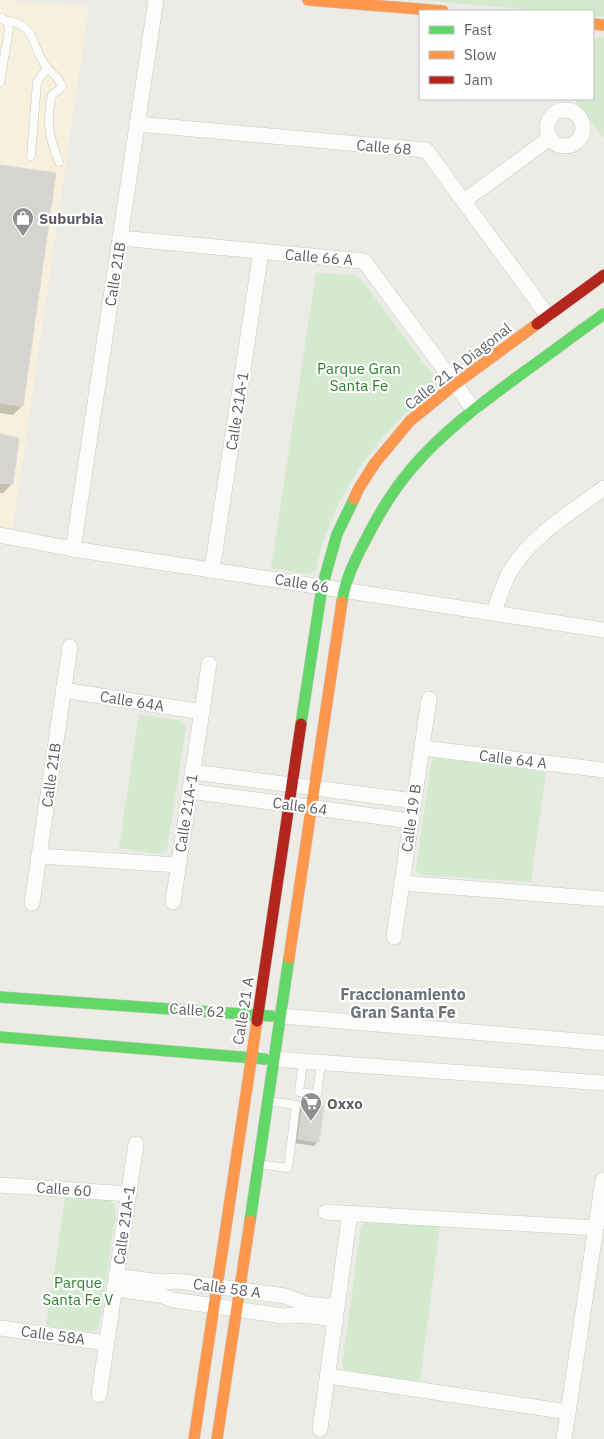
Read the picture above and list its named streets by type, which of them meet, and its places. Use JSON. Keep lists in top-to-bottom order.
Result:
{
  "streets": {
    "main road": ["Calle 21 A Diagonal", "Calle 62", "Calle 21 A"],
    "street": [
      "Calle 68",
      "Calle 66 A",
      "Calle 21B",
      "Calle 21A-1",
      "Calle 66",
      "Calle 64A",
      "Calle 64 A",
      "Calle 64",
      "Calle 19 B",
      "Calle 60",
      "Calle 58 A",
      "Calle 58A"
    ]
  },
  "crossings": [
    ["Calle 68", "Calle 21B"],
    ["Calle 68", "Calle 21 A Diagonal"],
    ["Calle 66 A", "Calle 21B"],
    ["Calle 66 A", "Calle 21 A Diagonal"],
    ["Calle 66 A", "Calle 21A-1"],
    ["Calle 21B", "Calle 66"],
    ["Calle 21B", "Calle 64A"],
    ["Calle 21 A Diagonal", "Calle 66"],
    ["Calle 21 A Diagonal", "Calle 21 A"],
    ["Calle 21A-1", "Calle 66"],
    ["Calle 21A-1", "Calle 64A"],
    ["Calle 21A-1", "Calle 64"],
    ["Calle 21A-1", "Calle 60"],
    ["Calle 21A-1", "Calle 58 A"],
    ["Calle 21A-1", "Calle 58A"],
    ["Calle 66", "Calle 21 A"],
    ["Calle 64 A", "Calle 19 B"],
    ["Calle 64", "Calle 19 B"],
    ["Calle 64", "Calle 21 A"],
    ["Calle 62", "Calle 21 A"],
    ["Calle 21 A", "Calle 58 A"]
  ],
  "districts": ["Fraccionamiento Gran Santa Fe"],
  "parks": ["Parque Gran Santa Fe", "Parque Santa Fe V"],
  "places": {
    "shop": ["Suburbia"],
    "supermarket": ["Oxxo"]
  },
  "legend": ["Fast", "Slow", "Jam"]
}
